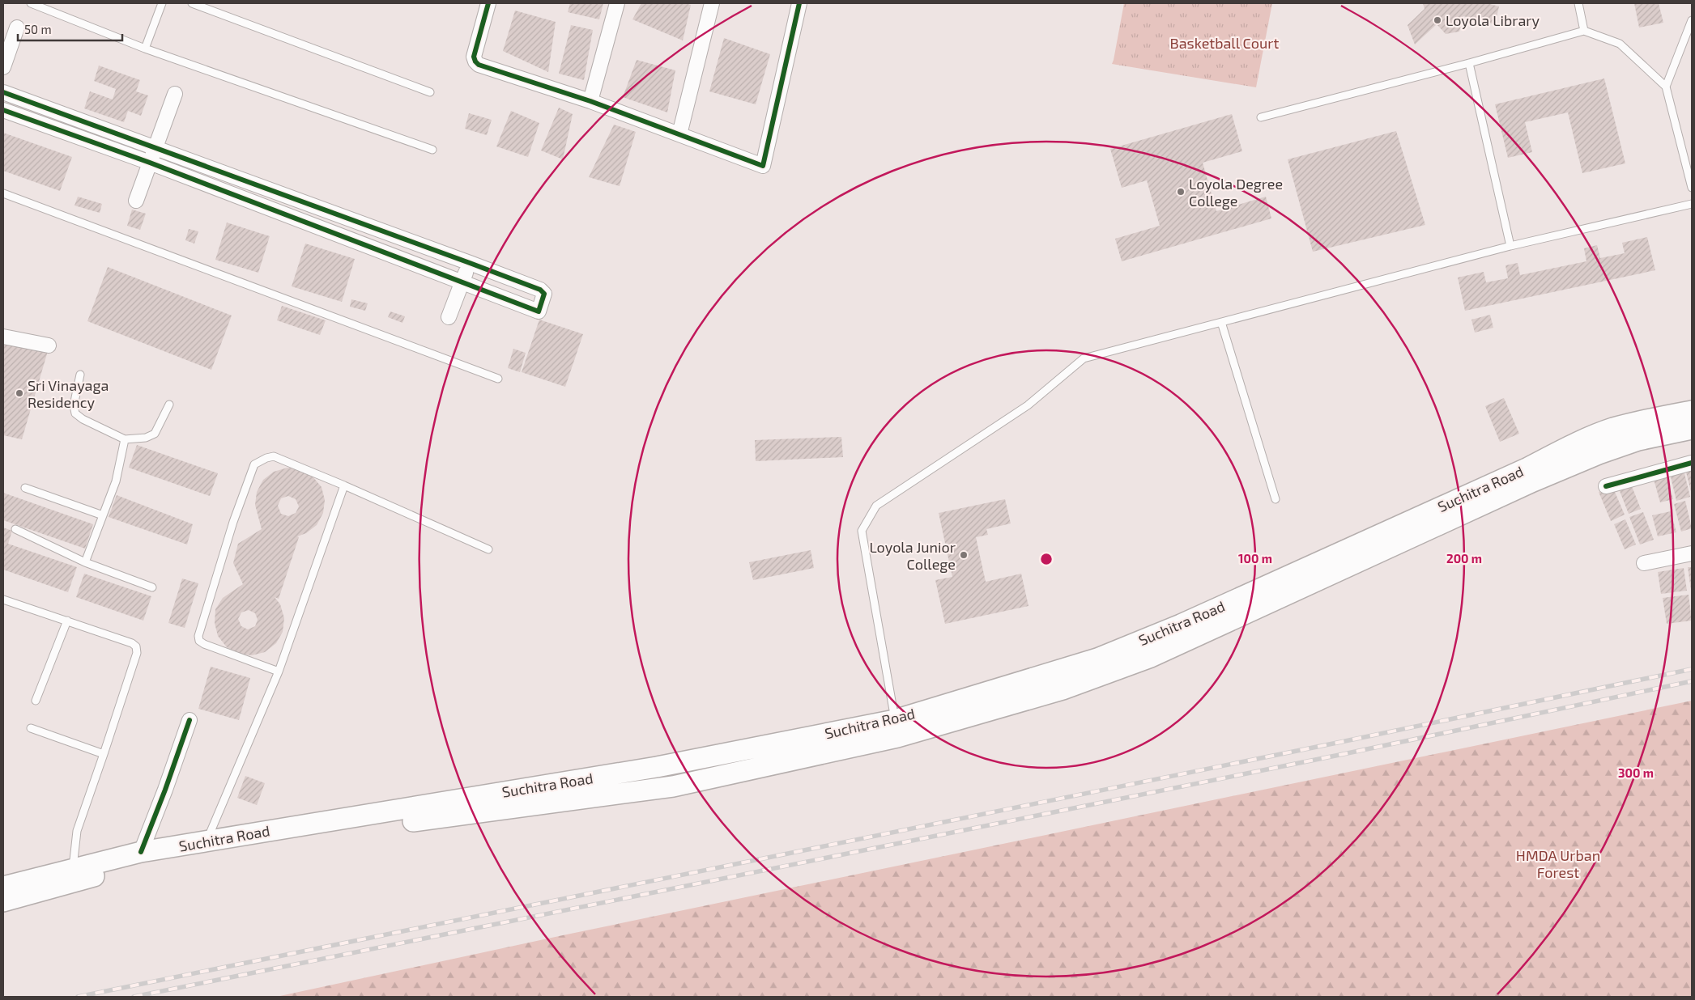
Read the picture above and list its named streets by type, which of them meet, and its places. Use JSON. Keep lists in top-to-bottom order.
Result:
{
  "streets": {
    "main road": ["Suchitra Road"]
  },
  "parks": ["Basketball Court", "HMDA Urban Forest"],
  "places": [
    "Loyola Library",
    "Loyola Degree College",
    "Sri Vinayaga Residency",
    "Loyola Junior College"
  ],
  "scale_bar": "50 m",
  "rings": ["100 m", "200 m", "300 m"]
}
